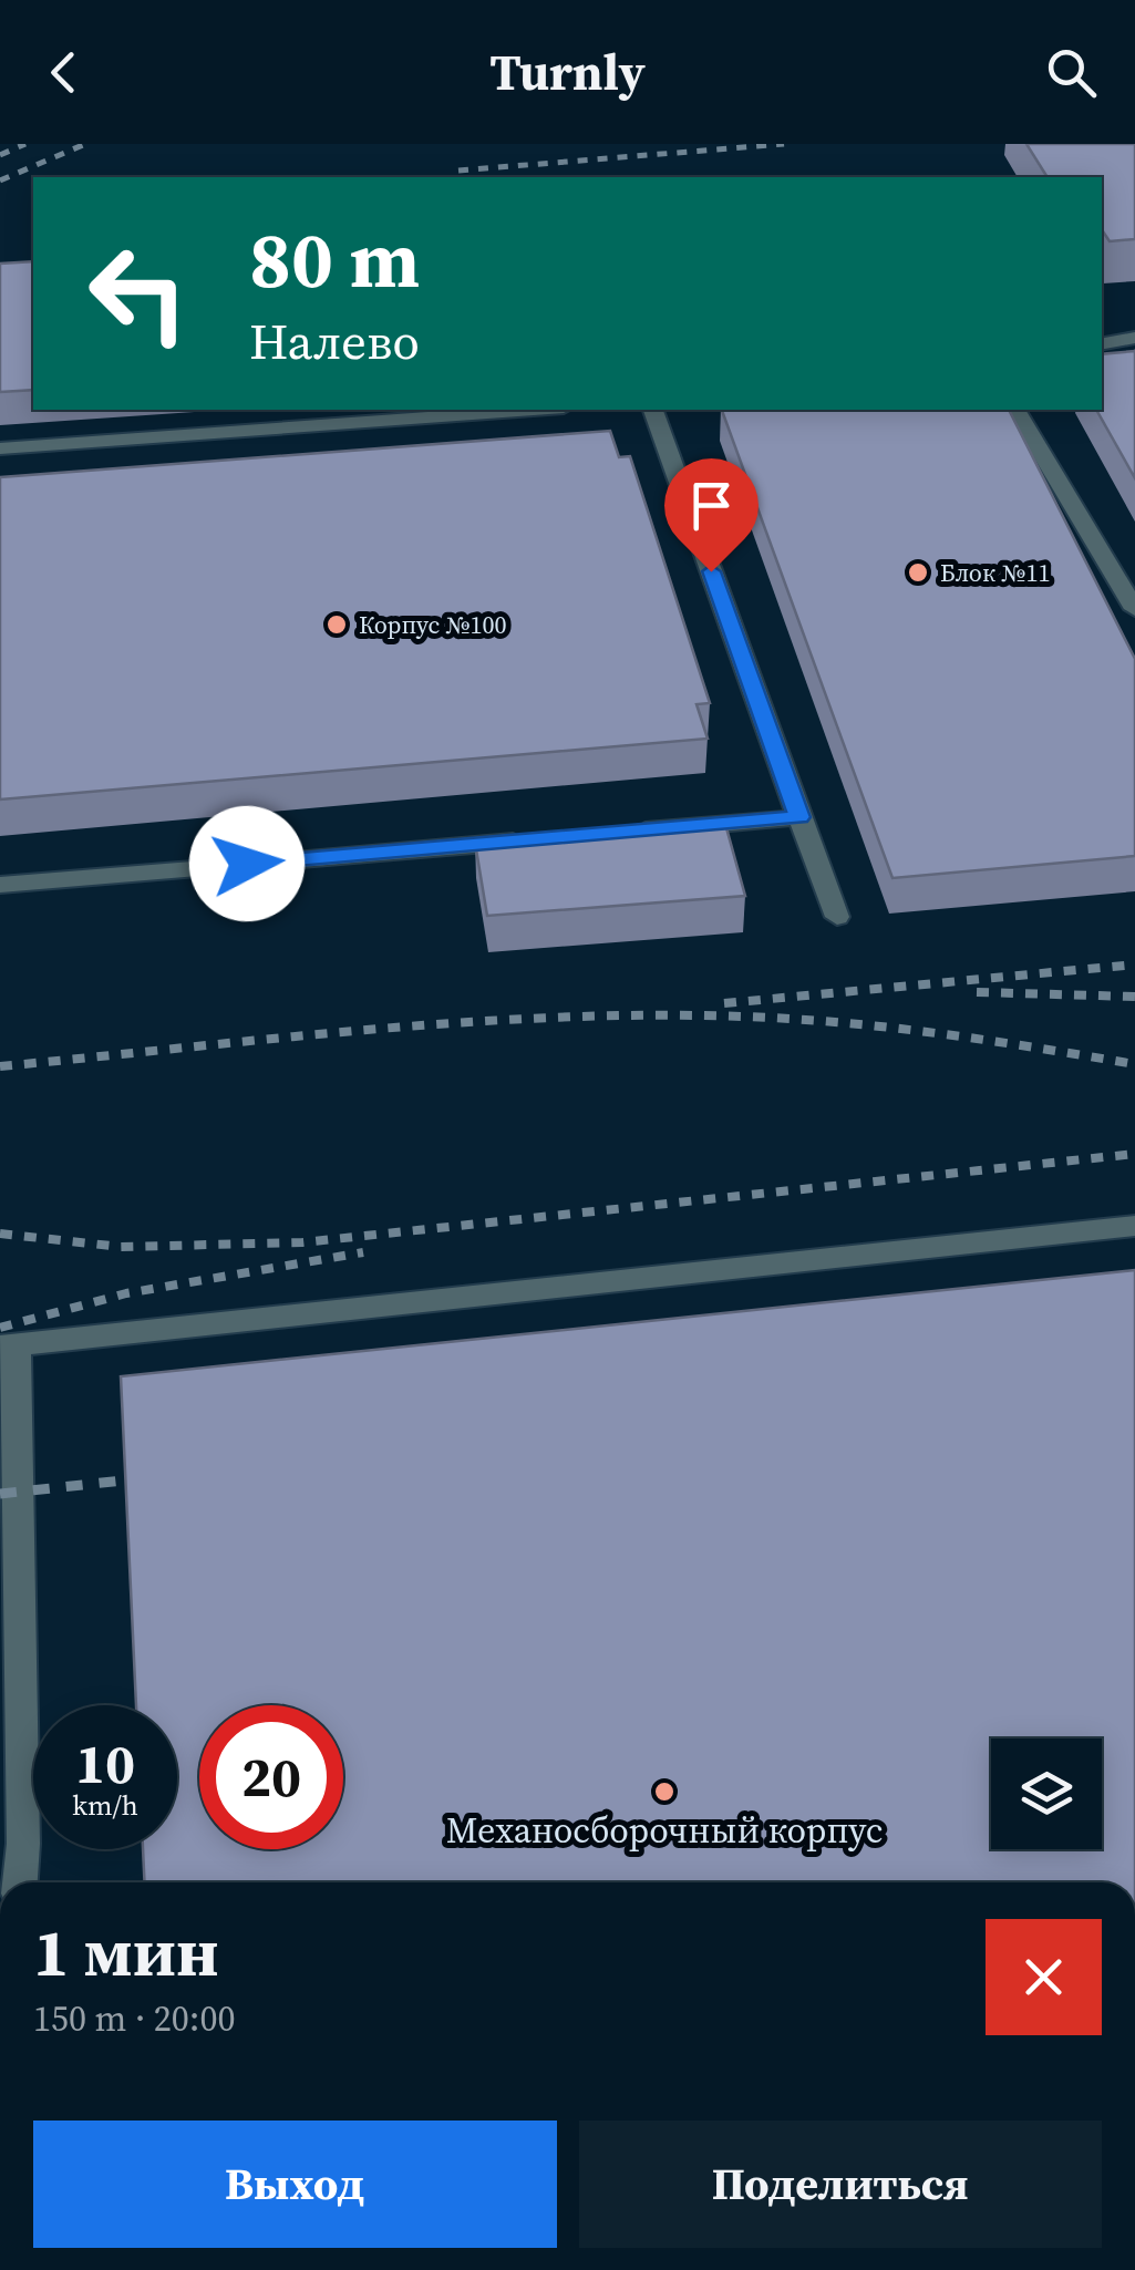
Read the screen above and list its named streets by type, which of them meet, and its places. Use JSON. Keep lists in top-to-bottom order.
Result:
{
  "places": ["Блок №11", "Корпус №100", "Механосборочный корпус"],
  "page": {
    "header": "Turnly",
    "turn": ["80 m", "Налево"],
    "speed": "10 km/h",
    "limit": "20",
    "heading": ["1 мин", "150 m · 20:00"],
    "buttons": ["Выход", "Поделиться"]
  }
}
